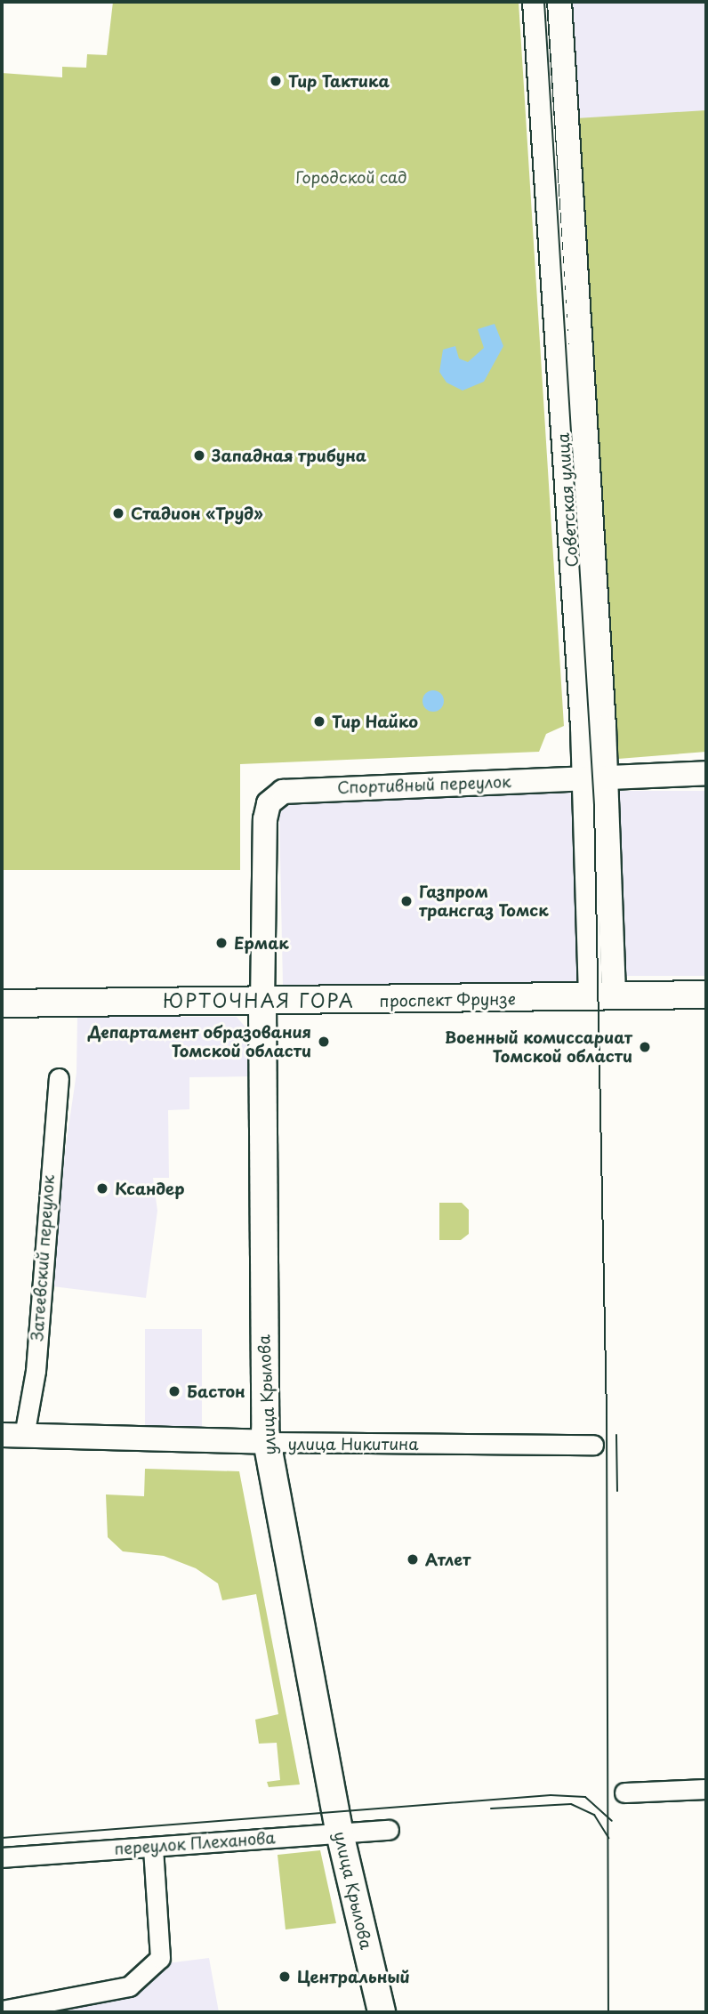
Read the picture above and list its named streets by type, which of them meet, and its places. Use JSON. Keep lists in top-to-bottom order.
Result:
{
  "streets": {
    "main road": ["проспект Фрунзе", "улица Крылова"],
    "street": [
      "Советская улица",
      "Спортивный переулок",
      "Затеевский переулок",
      "улица Никитина",
      "переулок Плеханова"
    ]
  },
  "crossings": [
    ["Советская улица", "Спортивный переулок"],
    ["Советская улица", "проспект Фрунзе"],
    ["Спортивный переулок", "улица Крылова"],
    ["проспект Фрунзе", "улица Крылова"],
    ["Затеевский переулок", "улица Никитина"],
    ["улица Крылова", "улица Никитина"],
    ["улица Крылова", "переулок Плеханова"]
  ],
  "districts": ["ЮРТОЧНАЯ ГОРА"],
  "parks": ["Городской сад"],
  "places": [
    "Тир Тактика",
    "Западная трибуна",
    "Стадион «Труд»",
    "Тир Найко",
    "Газпром трансгаз Томск",
    "Ермак",
    "Департамент образования Томской области",
    "Военный комиссариат Томской области",
    "Ксандер",
    "Бастон",
    "Атлет",
    "Центральный"
  ]
}
